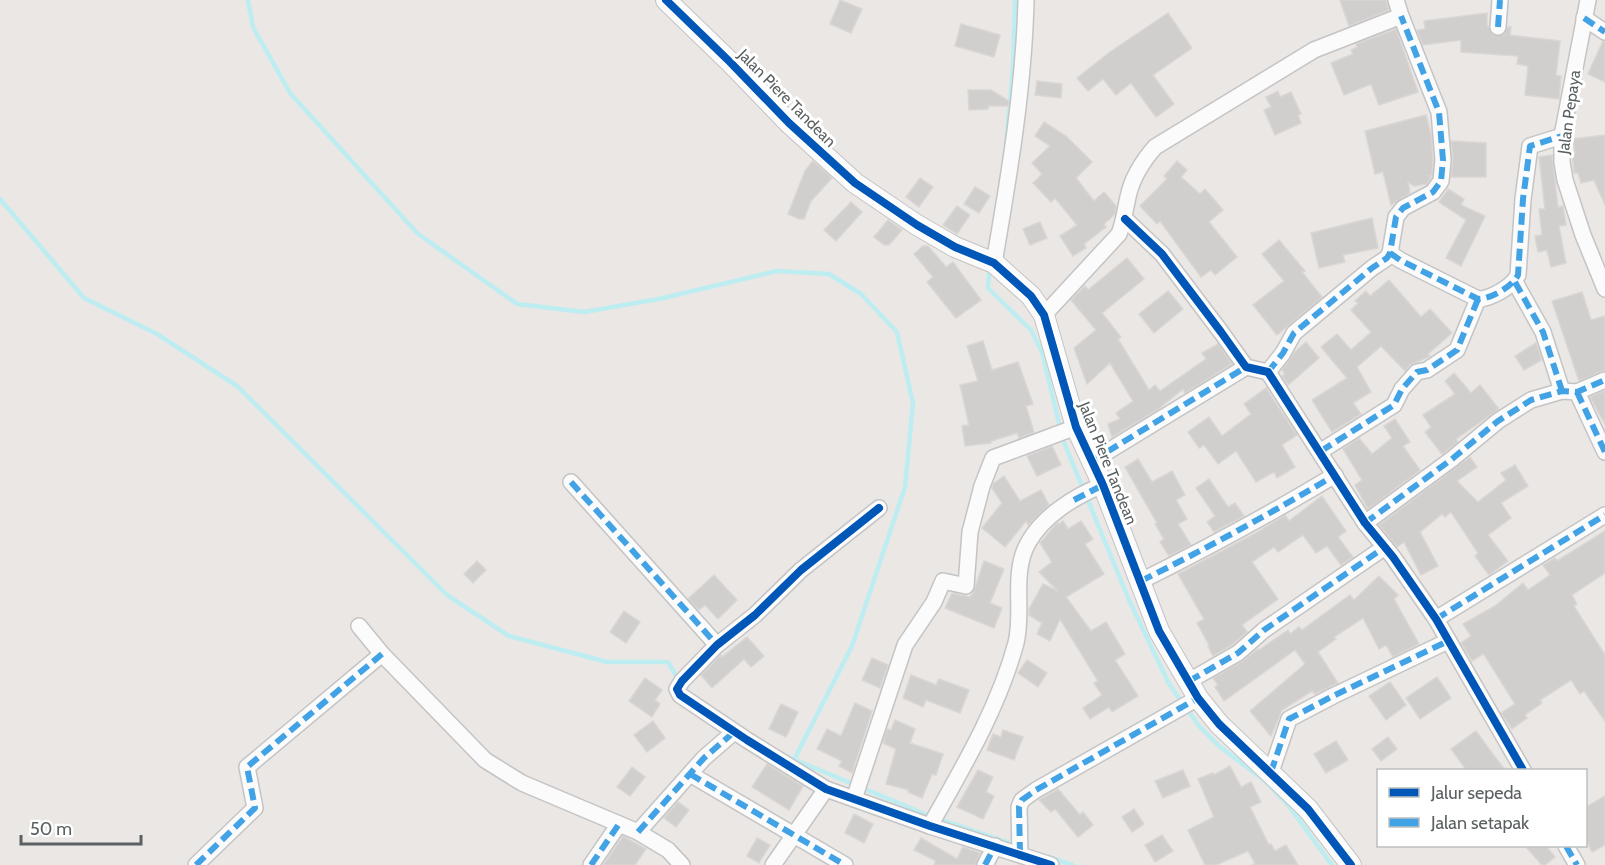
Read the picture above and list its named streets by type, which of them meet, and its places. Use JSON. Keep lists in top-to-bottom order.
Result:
{
  "streets": {
    "street": ["Jalan Piere Tandean", "Jalan Pepaya"]
  },
  "legend": ["Jalur sepeda", "Jalan setapak"],
  "scale_bar": "50 m"
}
